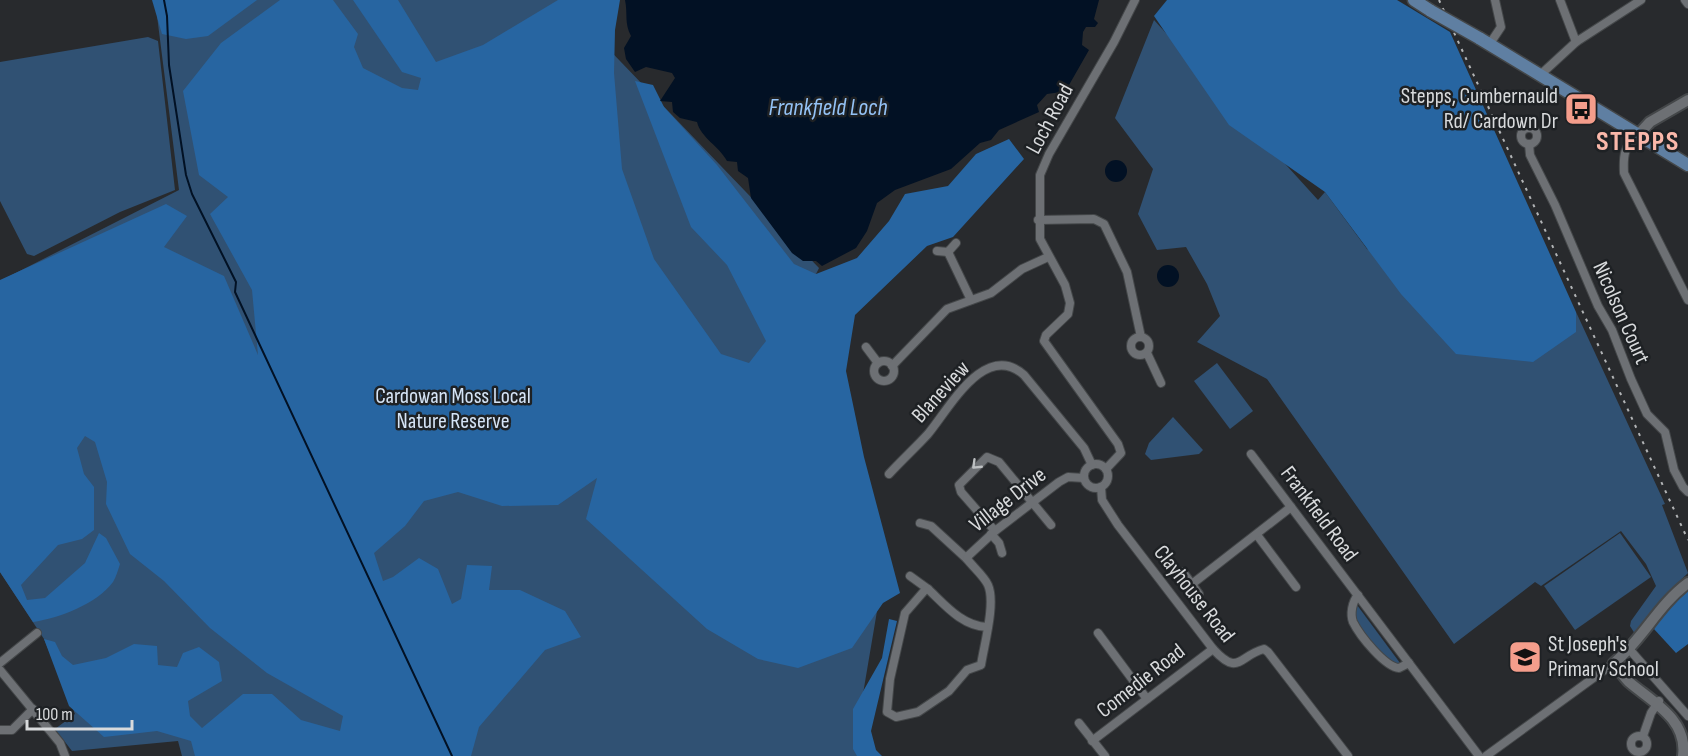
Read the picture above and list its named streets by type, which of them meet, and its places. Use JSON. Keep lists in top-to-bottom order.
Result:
{
  "streets": {
    "street": [
      "Loch Road",
      "Nicolson Court",
      "Blaneview",
      "Village Drive",
      "Frankfield Road",
      "Clayhouse Road",
      "Comedie Road"
    ]
  },
  "crossings": [
    ["Loch Road", "Blaneview"],
    ["Loch Road", "Village Drive"],
    ["Loch Road", "Clayhouse Road"],
    ["Blaneview", "Village Drive"],
    ["Blaneview", "Clayhouse Road"],
    ["Village Drive", "Clayhouse Road"],
    ["Clayhouse Road", "Comedie Road"]
  ],
  "districts": ["STEPPS"],
  "water": ["Frankfield Loch"],
  "parks": ["Cardowan Moss Local Nature Reserve"],
  "places": {
    "bus stop": ["Stepps, Cumbernauld Rd/ Cardown Dr"],
    "school or university": ["St Joseph's Primary School"]
  },
  "scale_bar": "100 m"
}
